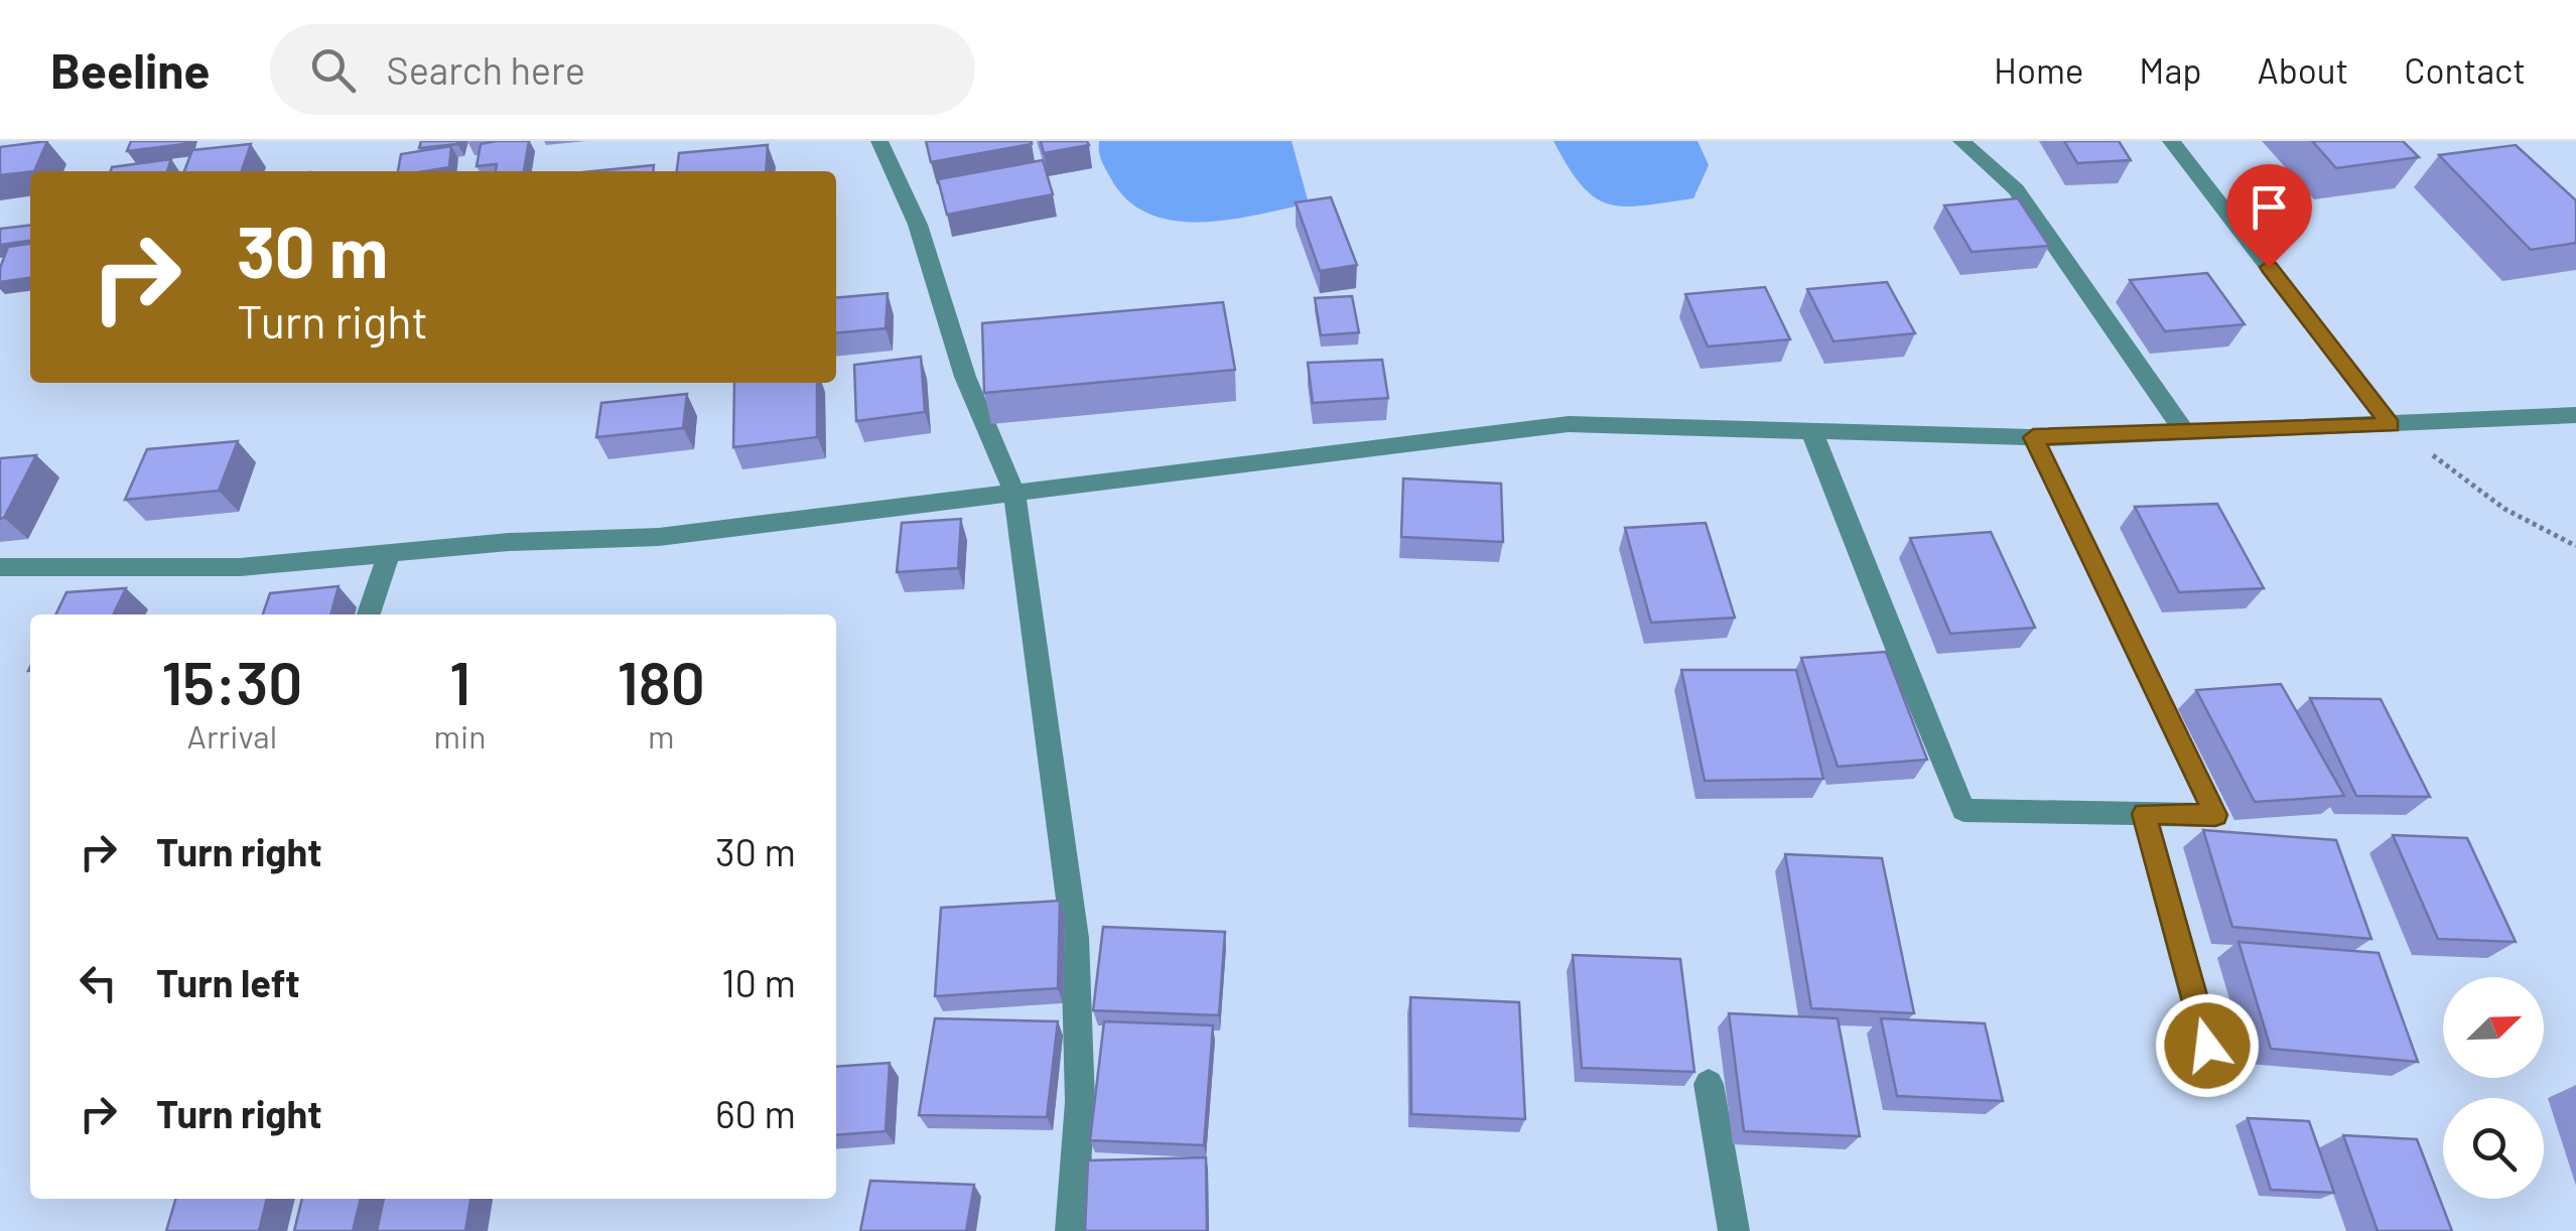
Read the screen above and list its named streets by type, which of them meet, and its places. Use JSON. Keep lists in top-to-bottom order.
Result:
{
  "north": "top right",
  "page": {
    "header": "Beeline",
    "search": "Search here",
    "nav": [
      "Home",
      "Map",
      "About",
      "Contact"
    ],
    "turn": ["30 m", "Turn right"],
    "eta": [
      "15:30",
      "Arrival",
      "1",
      "min",
      "180",
      "m"
    ],
    "list": [
      {
        "name": "Turn right",
        "value": "30 m"
      },
      {
        "name": "Turn left",
        "value": "10 m"
      },
      {
        "name": "Turn right",
        "value": "60 m"
      }
    ]
  }
}
